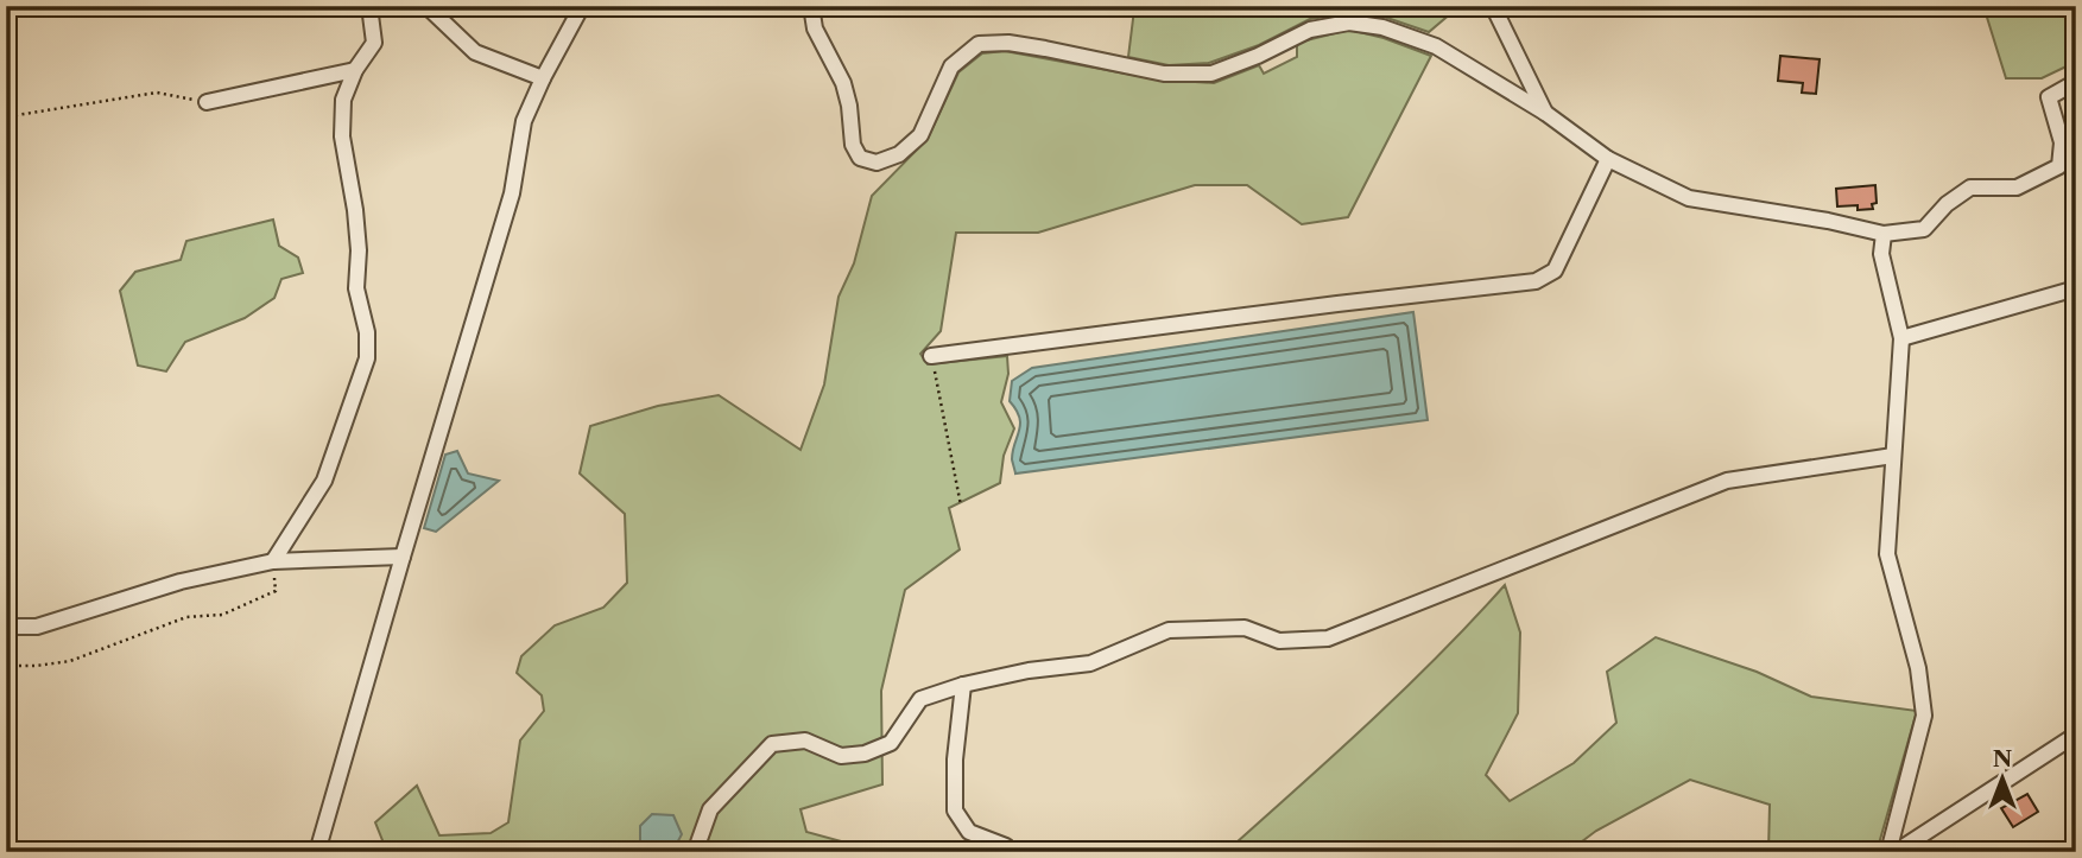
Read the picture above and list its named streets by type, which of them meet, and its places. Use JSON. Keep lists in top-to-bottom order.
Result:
{
  "north": "top"
}
